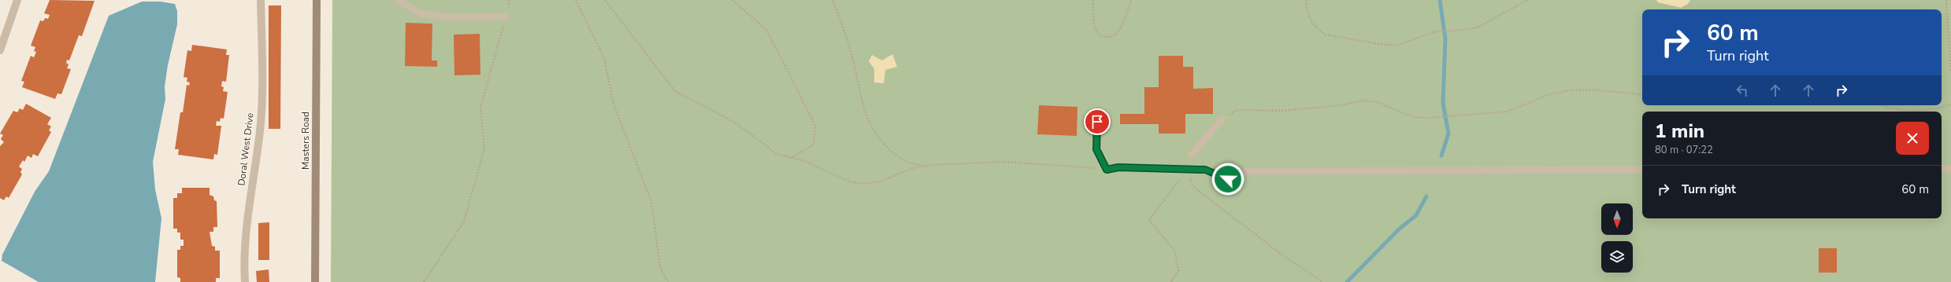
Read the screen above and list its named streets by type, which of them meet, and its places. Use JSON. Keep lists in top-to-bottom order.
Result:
{
  "streets": {
    "street": ["Masters Road", "Doral West Drive"]
  },
  "north": "bottom",
  "page": {
    "turn": ["60 m", "Turn right"],
    "heading": ["1 min", "80 m · 07:22"],
    "list": [
      {
        "name": "Turn right",
        "value": "60 m"
      }
    ]
  }
}
